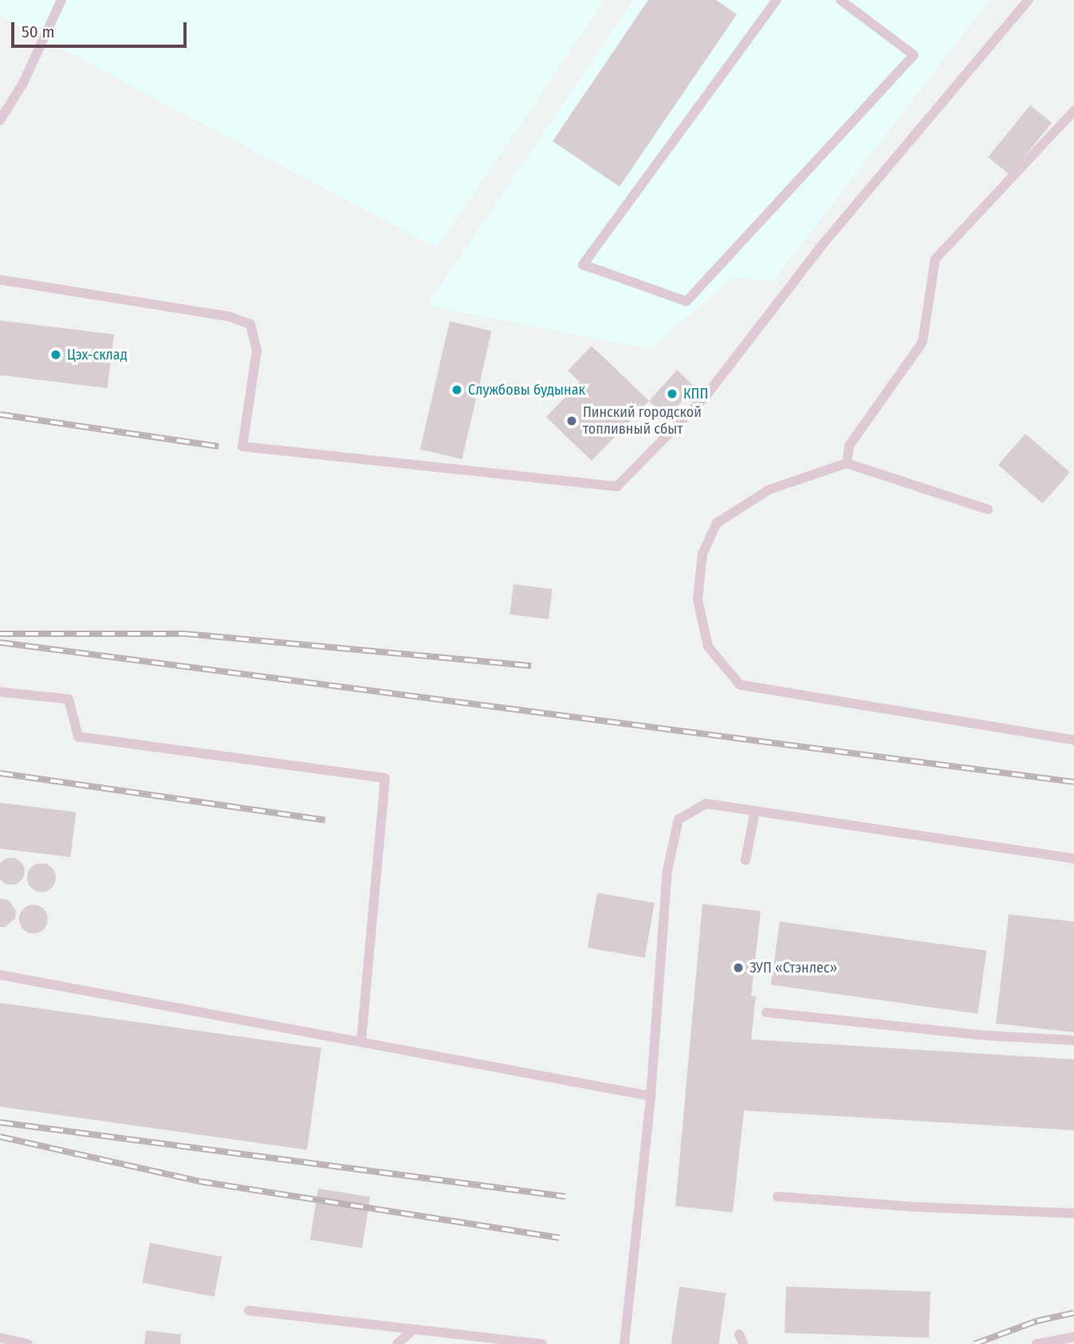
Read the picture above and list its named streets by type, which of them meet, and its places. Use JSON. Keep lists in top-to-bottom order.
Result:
{
  "places": [
    "Цэх-склад",
    "Службовы будынак",
    "КПП",
    "Пинский городской топливный сбыт",
    "ЗУП «Стэнлес»"
  ],
  "scale_bar": "50 m"
}
